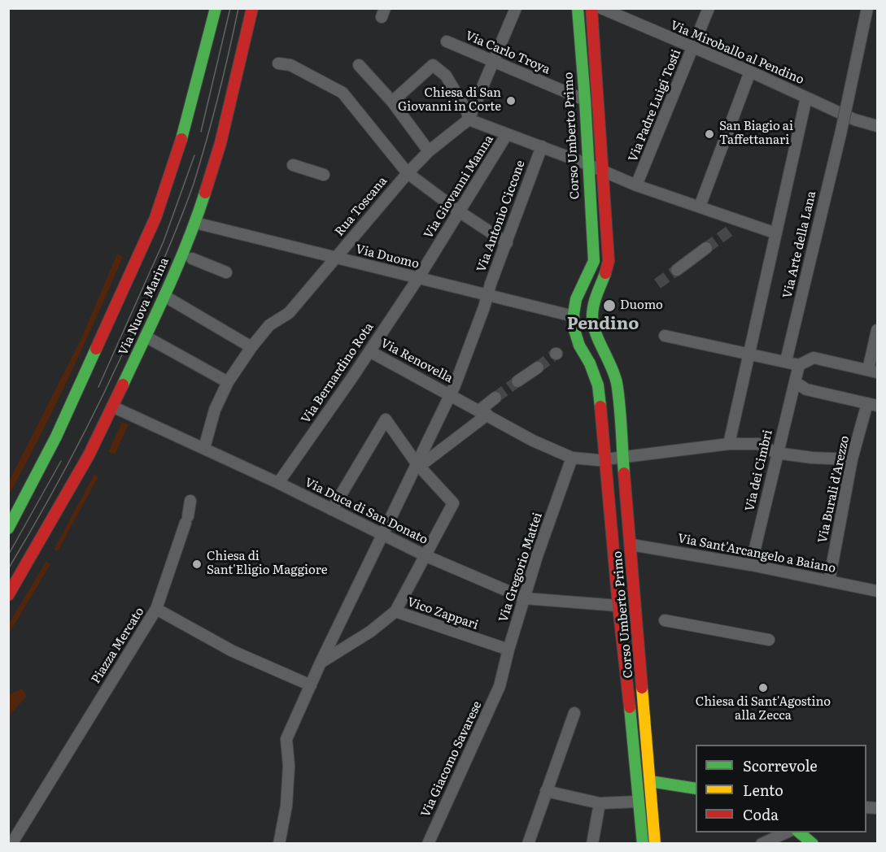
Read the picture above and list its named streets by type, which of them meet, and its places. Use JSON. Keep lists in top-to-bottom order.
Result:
{
  "streets": {
    "main road": ["Corso Umberto Primo", "Via Nuova Marina"],
    "street": [
      "Via Carlo Troya",
      "Via Miroballo al Pendino",
      "Via Padre Luigi Tosti",
      "Via Giovanni Manna",
      "Rua Toscana",
      "Via Antonio Ciccone",
      "Via Arte della Lana",
      "Via Duomo",
      "Via Renovella",
      "Via Bernardino Rota",
      "Via dei Cimbri",
      "Via Burali d'Arezzo",
      "Via Duca di San Donato",
      "Via Sant'Arcangelo a Baiano",
      "Via Gregorio Mattei",
      "Vico Zappari",
      "Piazza Mercato",
      "Via Giacomo Savarese"
    ]
  },
  "crossings": [
    ["Via Carlo Troya", "Corso Umberto Primo"],
    ["Via Miroballo al Pendino", "Via Padre Luigi Tosti"],
    ["Corso Umberto Primo", "Via Duomo"],
    ["Corso Umberto Primo", "Via Duca di San Donato"],
    ["Corso Umberto Primo", "Via Sant'Arcangelo a Baiano"],
    ["Via Giovanni Manna", "Via Duomo"],
    ["Via Giovanni Manna", "Via Bernardino Rota"],
    ["Rua Toscana", "Via Duomo"],
    ["Rua Toscana", "Via Duca di San Donato"],
    ["Via Antonio Ciccone", "Via Duomo"],
    ["Via Antonio Ciccone", "Via Renovella"],
    ["Via Antonio Ciccone", "Via Duca di San Donato"],
    ["Via Duomo", "Via Nuova Marina"],
    ["Via Duomo", "Via Bernardino Rota"],
    ["Via Nuova Marina", "Via Duca di San Donato"],
    ["Via Renovella", "Via Bernardino Rota"],
    ["Via Bernardino Rota", "Via Duca di San Donato"],
    ["Via dei Cimbri", "Via Sant'Arcangelo a Baiano"],
    ["Via Burali d'Arezzo", "Via Sant'Arcangelo a Baiano"],
    ["Via Duca di San Donato", "Via Gregorio Mattei"],
    ["Via Gregorio Mattei", "Vico Zappari"],
    ["Via Gregorio Mattei", "Via Giacomo Savarese"]
  ],
  "districts": ["Pendino"],
  "places": [
    "Chiesa di San Giovanni in Corte",
    "San Biagio ai Taffettanari",
    "Duomo",
    "Chiesa di Sant'Eligio Maggiore",
    "Chiesa di Sant'Agostino alla Zecca"
  ],
  "legend": ["Scorrevole", "Lento", "Coda"]
}
